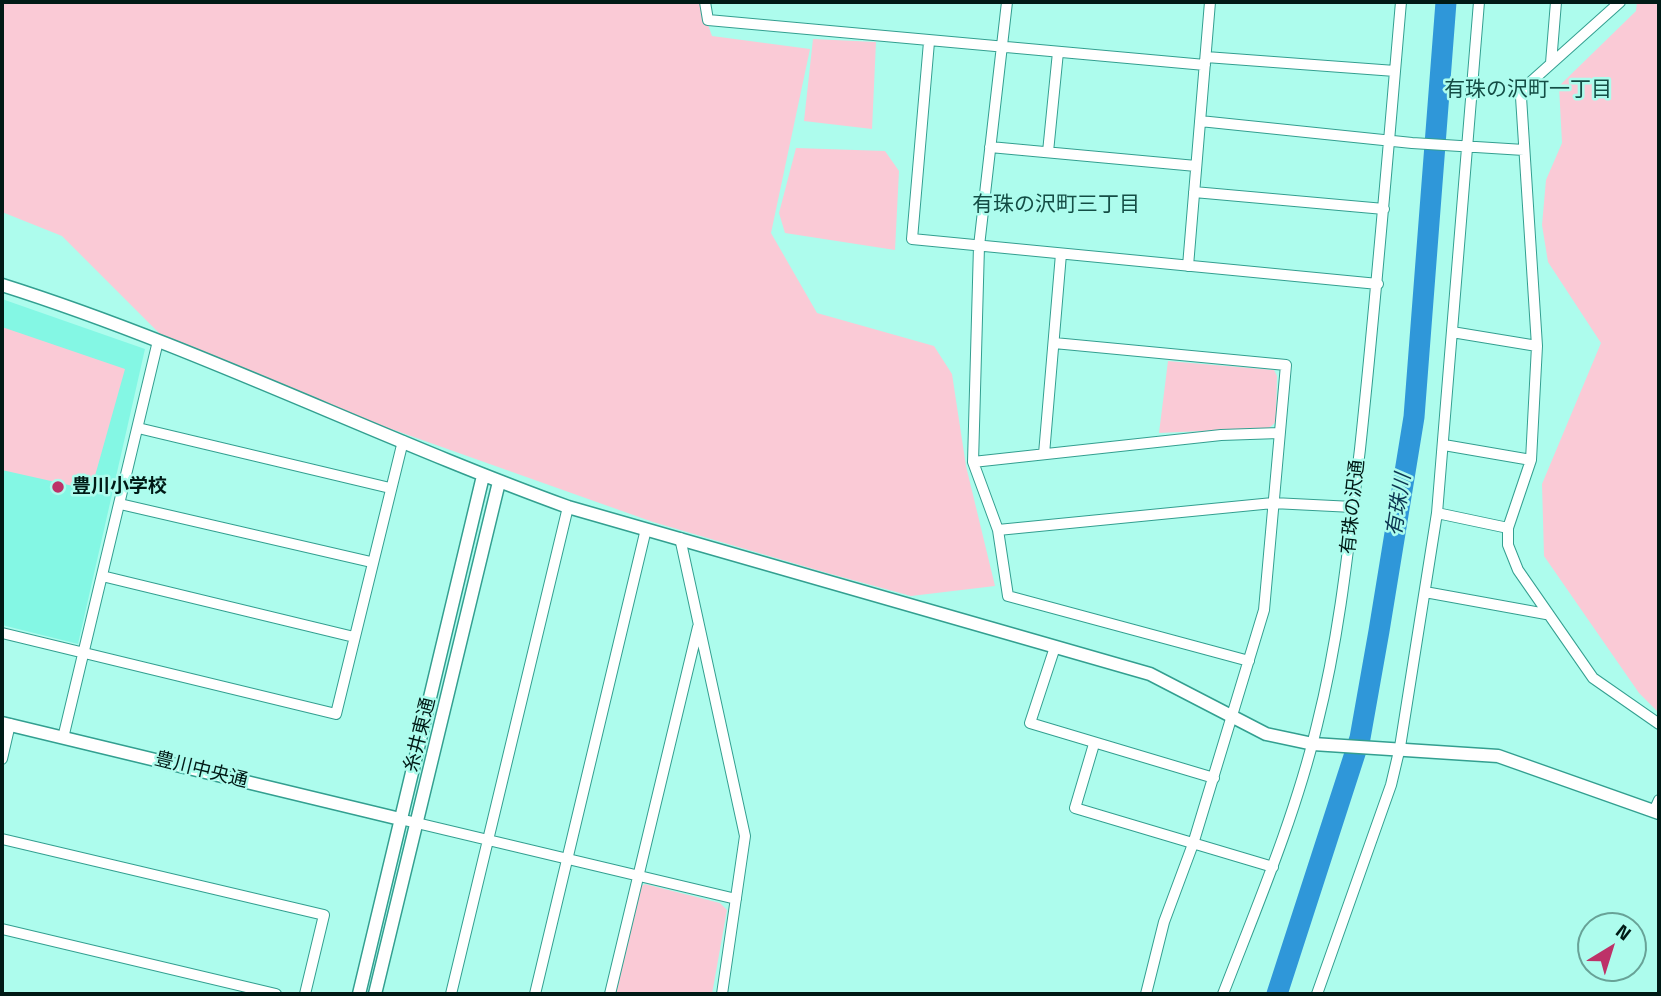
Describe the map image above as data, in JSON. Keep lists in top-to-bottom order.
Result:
{
  "streets": {
    "street": ["有珠の沢通", "糸井東通", "豊川中央通"]
  },
  "crossings": [
    ["糸井東通", "豊川中央通"]
  ],
  "districts": ["有珠の沢町一丁目", "有珠の沢町三丁目"],
  "water": ["有珠川"],
  "places": ["豊川小学校"],
  "north": "top right"
}
